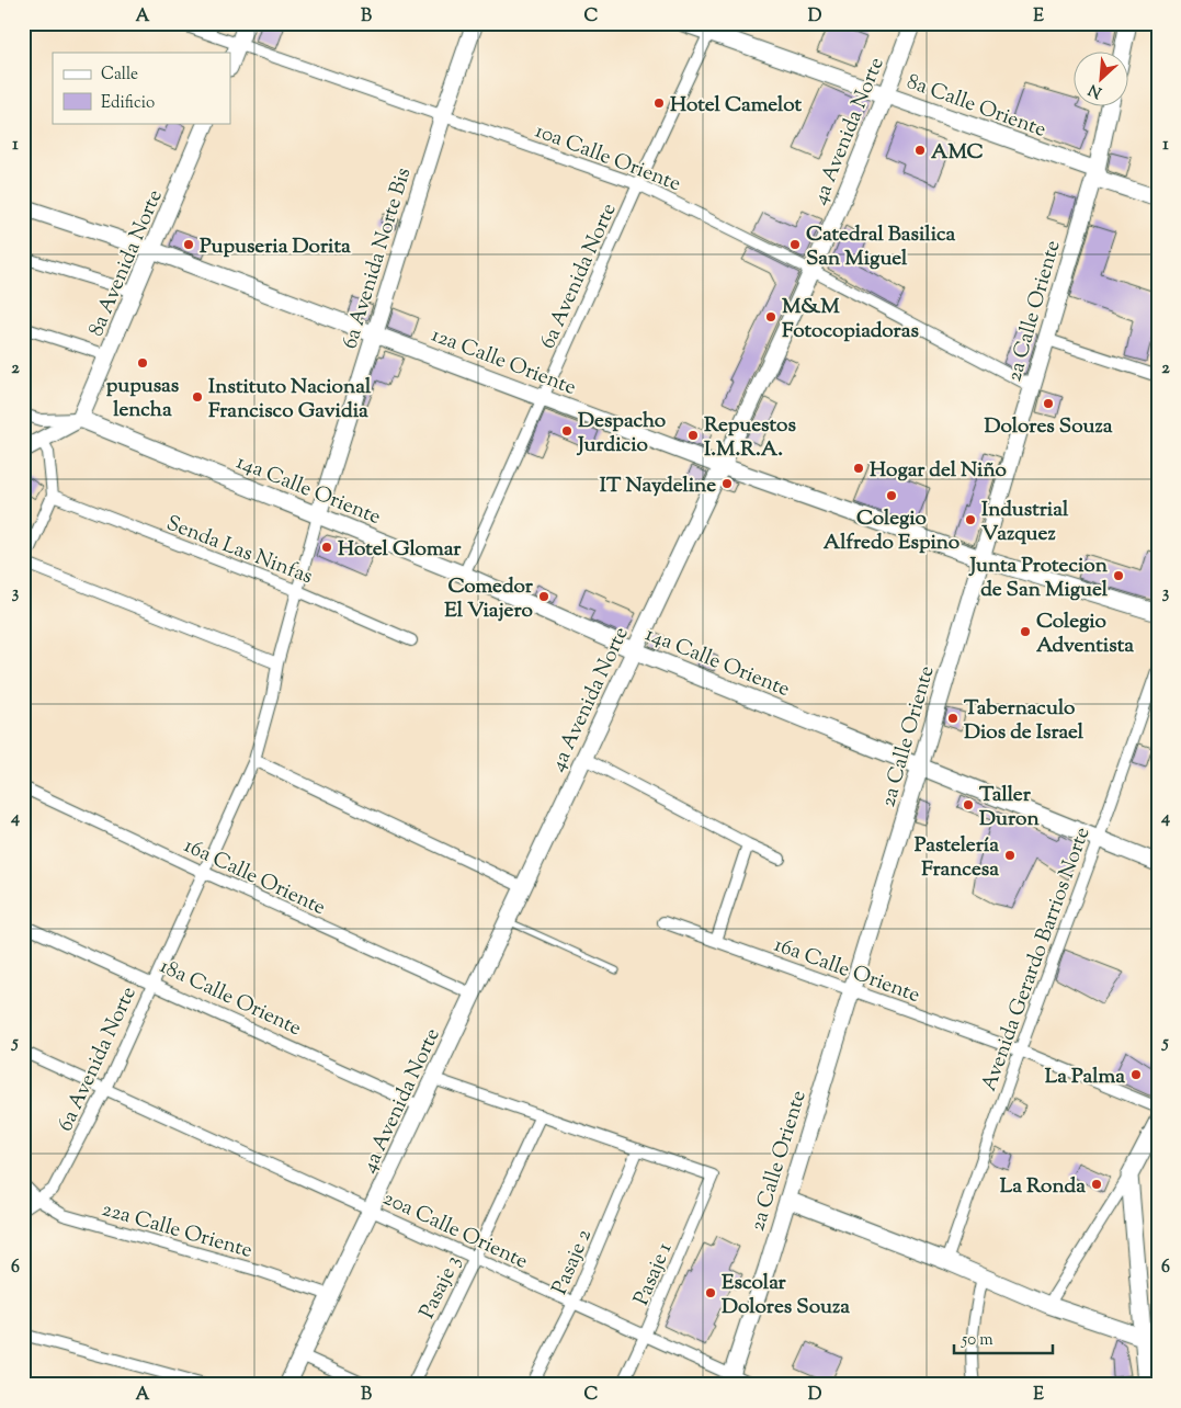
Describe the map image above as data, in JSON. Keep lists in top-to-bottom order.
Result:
{
  "streets": {
    "street": [
      "8a Calle Oriente",
      "4a Avenida Norte",
      "10a Calle Oriente",
      "6a Avenida Norte Bis",
      "8a Avenida Norte",
      "6a Avenida Norte",
      "2a Calle Oriente",
      "12a Calle Oriente",
      "14a Calle Oriente",
      "Senda Las Ninfas",
      "16a Calle Oriente",
      "Avenida Gerardo Barrios Norte",
      "18a Calle Oriente",
      "22a Calle Oriente",
      "20a Calle Oriente",
      "Pasaje 2",
      "Pasaje 1",
      "Pasaje 3"
    ]
  },
  "crossings": [
    ["8a Calle Oriente", "4a Avenida Norte"],
    ["8a Calle Oriente", "6a Avenida Norte"],
    ["8a Calle Oriente", "2a Calle Oriente"],
    ["4a Avenida Norte", "10a Calle Oriente"],
    ["4a Avenida Norte", "12a Calle Oriente"],
    ["4a Avenida Norte", "14a Calle Oriente"],
    ["4a Avenida Norte", "16a Calle Oriente"],
    ["4a Avenida Norte", "18a Calle Oriente"],
    ["4a Avenida Norte", "22a Calle Oriente"],
    ["4a Avenida Norte", "20a Calle Oriente"],
    ["10a Calle Oriente", "6a Avenida Norte Bis"],
    ["10a Calle Oriente", "6a Avenida Norte"],
    ["10a Calle Oriente", "2a Calle Oriente"],
    ["6a Avenida Norte Bis", "6a Avenida Norte"],
    ["6a Avenida Norte Bis", "12a Calle Oriente"],
    ["6a Avenida Norte Bis", "14a Calle Oriente"],
    ["6a Avenida Norte Bis", "Senda Las Ninfas"],
    ["8a Avenida Norte", "12a Calle Oriente"],
    ["8a Avenida Norte", "14a Calle Oriente"],
    ["6a Avenida Norte", "12a Calle Oriente"],
    ["6a Avenida Norte", "14a Calle Oriente"],
    ["6a Avenida Norte", "16a Calle Oriente"],
    ["6a Avenida Norte", "18a Calle Oriente"],
    ["6a Avenida Norte", "22a Calle Oriente"],
    ["6a Avenida Norte", "20a Calle Oriente"],
    ["2a Calle Oriente", "12a Calle Oriente"],
    ["2a Calle Oriente", "14a Calle Oriente"],
    ["2a Calle Oriente", "16a Calle Oriente"],
    ["2a Calle Oriente", "20a Calle Oriente"],
    ["14a Calle Oriente", "Avenida Gerardo Barrios Norte"],
    ["16a Calle Oriente", "Avenida Gerardo Barrios Norte"],
    ["20a Calle Oriente", "Pasaje 2"],
    ["20a Calle Oriente", "Pasaje 1"],
    ["20a Calle Oriente", "Pasaje 3"],
    ["Pasaje 2", "Pasaje 1"]
  ],
  "places": [
    "Hotel Camelot",
    "AMC",
    "Pupuseria Dorita",
    "Catedral Basilica San Miguel",
    "M&M Fotocopiadoras",
    "pupusas lencha",
    "Instituto Nacional Francisco Gavidia",
    "Dolores Souza",
    "Despacho Jurdicio",
    "Repuestos I.M.R.A.",
    "Hogar del Niño",
    "IT Naydeline",
    "Colegio Alfredo Espino",
    "Industrial Vazquez",
    "Hotel Glomar",
    "Junta Protecion de San Miguel",
    "Comedor El Viajero",
    "Colegio Adventista",
    "Tabernaculo Dios de Israel",
    "Taller Duron",
    "Pastelería Francesa",
    "La Palma",
    "La Ronda",
    "Escolar Dolores Souza"
  ],
  "legend": ["Calle", "Edificio"],
  "scale_bar": "50 m",
  "north": "bottom left",
  "grid": {
    "columns": [
      "A",
      "B",
      "C",
      "D",
      "E"
    ],
    "rows": [
      "1",
      "2",
      "3",
      "4",
      "5",
      "6"
    ]
  }
}
